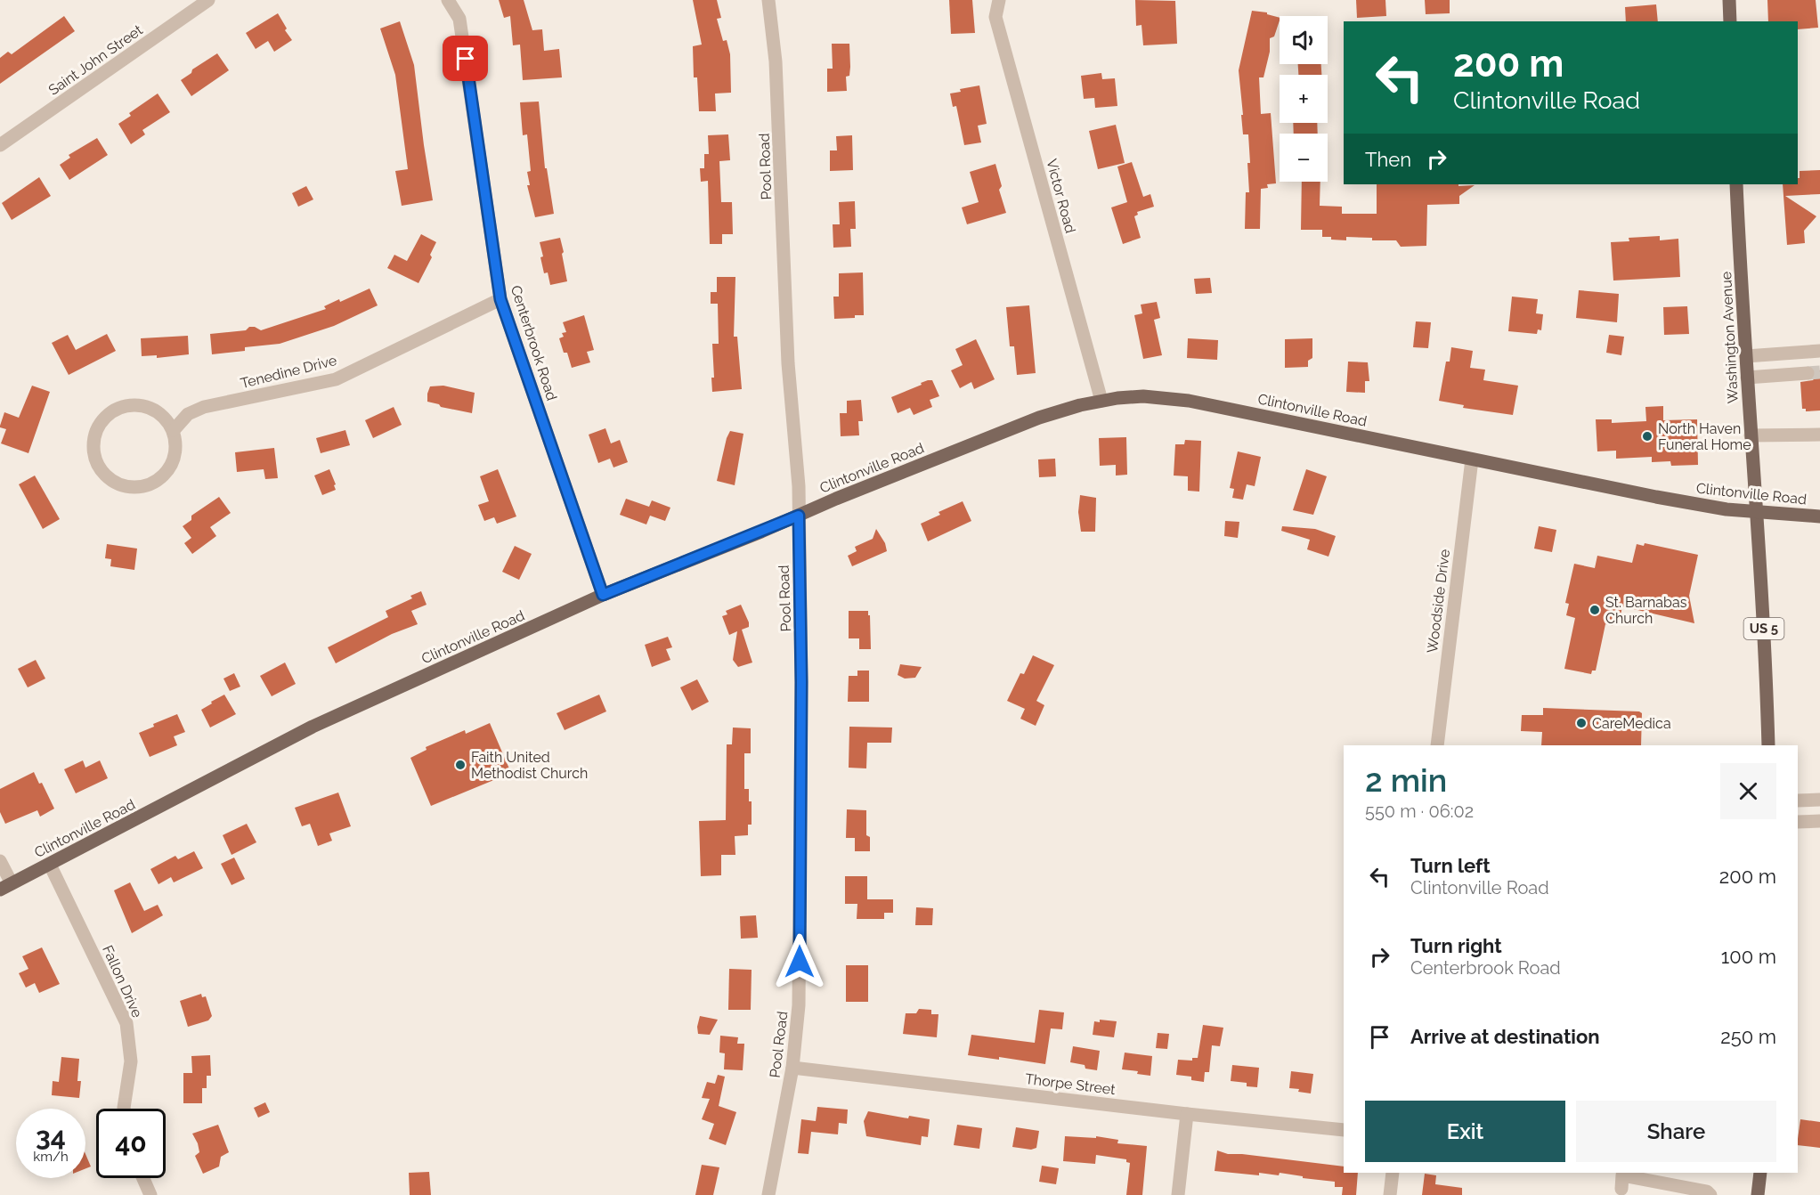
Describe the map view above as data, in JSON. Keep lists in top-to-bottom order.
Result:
{
  "streets": {
    "main road": ["Washington Avenue", "Clintonville Road", "US 5"],
    "street": [
      "Saint John Street",
      "Pool Road",
      "Victor Road",
      "Centerbrook Road",
      "Tenedine Drive",
      "Woodside Drive",
      "Fallon Drive",
      "Thorpe Street"
    ]
  },
  "crossings": [
    ["Pool Road", "Clintonville Road"],
    ["Pool Road", "Thorpe Street"],
    ["Victor Road", "Clintonville Road"],
    ["Washington Avenue", "Clintonville Road"],
    ["Centerbrook Road", "Tenedine Drive"],
    ["Centerbrook Road", "Clintonville Road"],
    ["Clintonville Road", "Woodside Drive"],
    ["Clintonville Road", "Fallon Drive"]
  ],
  "places": [
    "North Haven Funeral Home",
    "St. Barnabas Church",
    "CareMedica",
    "Faith United Methodist Church"
  ],
  "page": {
    "map_buttons": ["+", "−"],
    "turn": ["200 m", "Clintonville Road"],
    "then": "Then",
    "heading": ["2 min", "550 m · 06:02"],
    "list": [
      {
        "name": "Turn left",
        "note": "Clintonville Road",
        "value": "200 m"
      },
      {
        "name": "Turn right",
        "note": "Centerbrook Road",
        "value": "100 m"
      },
      {
        "name": "Arrive at destination",
        "value": "250 m"
      }
    ],
    "buttons": ["Exit", "Share"],
    "speed": "34 km/h",
    "limit": "40"
  }
}
